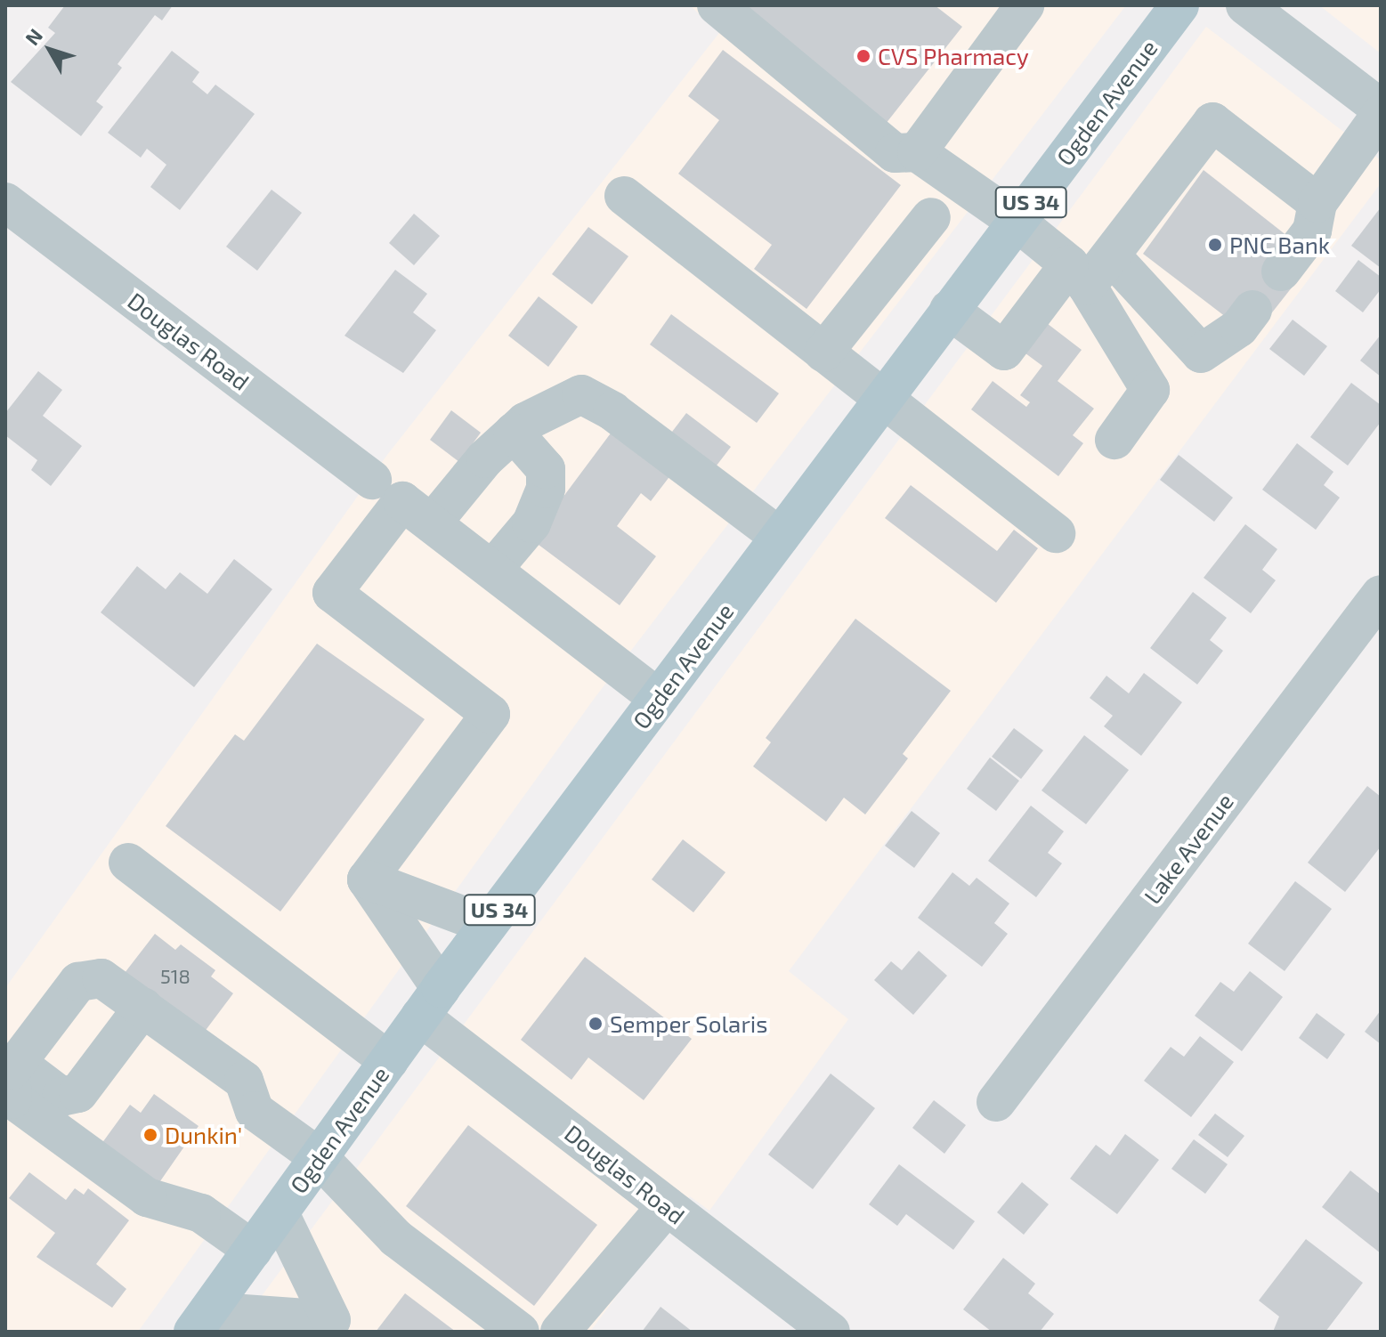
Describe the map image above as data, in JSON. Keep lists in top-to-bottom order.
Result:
{
  "streets": {
    "main road": ["Ogden Avenue", "US 34"],
    "street": ["Douglas Road", "Lake Avenue"]
  },
  "crossings": [
    ["Ogden Avenue", "Douglas Road"]
  ],
  "places": [
    "CVS Pharmacy",
    "PNC Bank",
    "Semper Solaris",
    "Dunkin'"
  ],
  "house_numbers": ["518"],
  "north": "top left"
}
